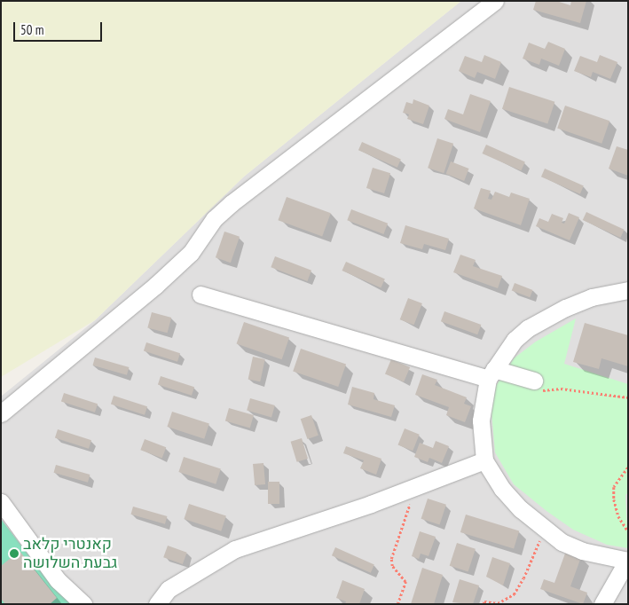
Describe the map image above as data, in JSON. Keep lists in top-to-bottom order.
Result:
{
  "places": ["קאנטרי קלאב גבעת השלושה"],
  "scale_bar": "50 m"
}
